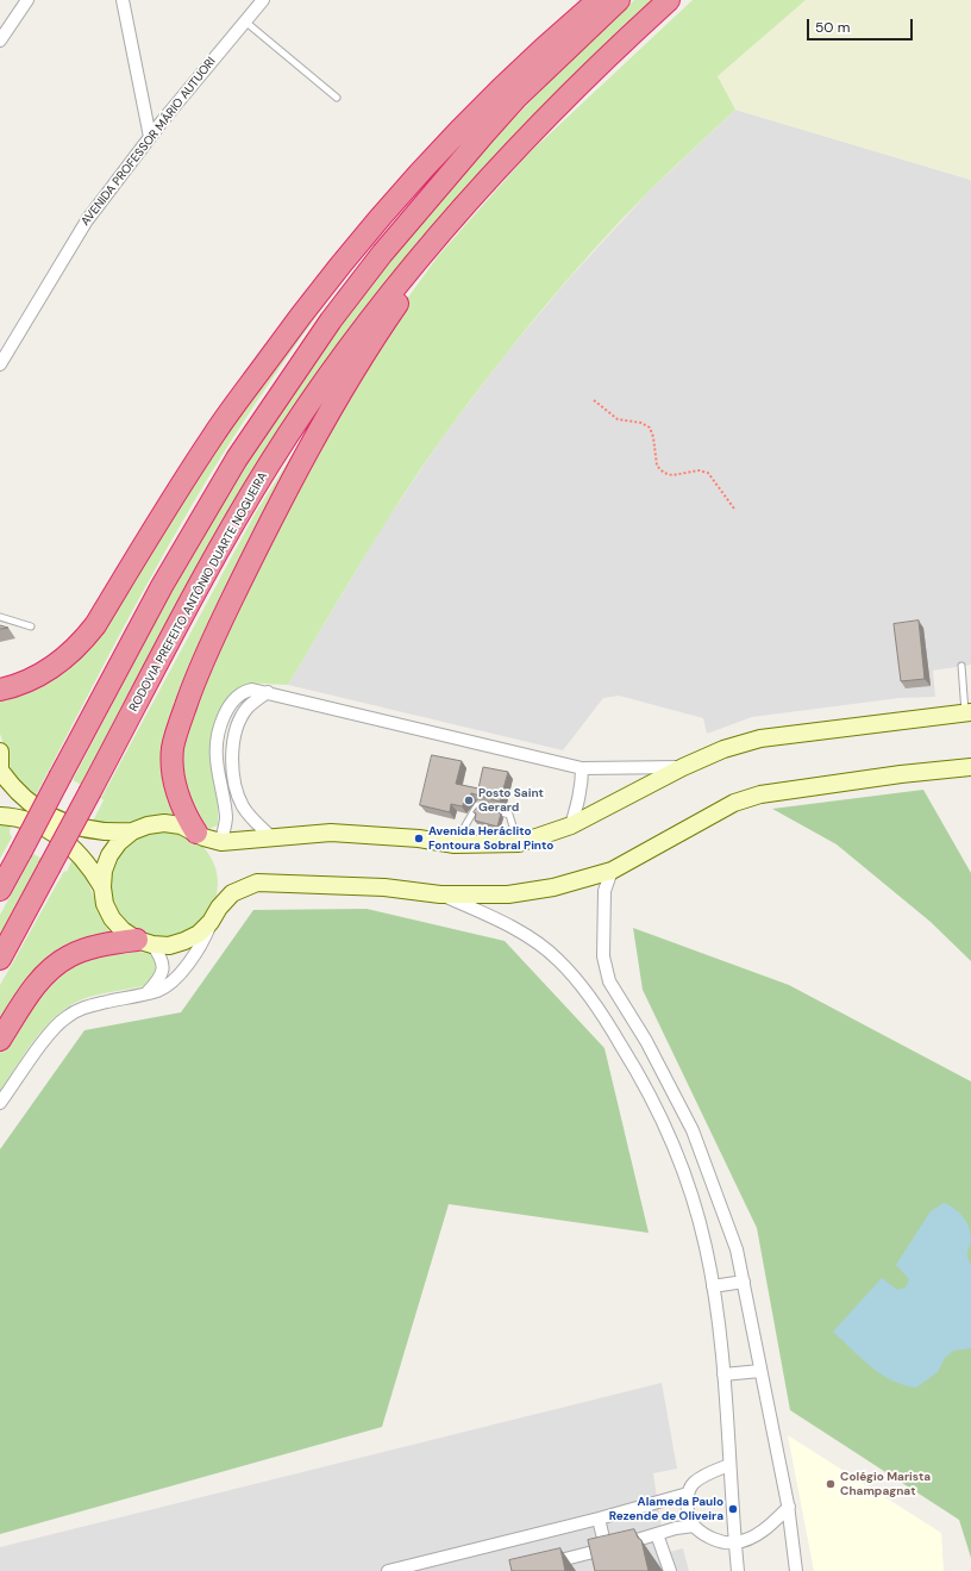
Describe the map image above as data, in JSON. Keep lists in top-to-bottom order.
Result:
{
  "streets": {
    "highway": ["RODOVIA PREFEITO ANTÔNIO DUARTE NOGUEIRA"],
    "street": ["AVENIDA PROFESSOR MÁRIO AUTUORI"]
  },
  "places": [
    "Posto Saint Gerard",
    "Avenida Heráclito Fontoura Sobral Pinto",
    "Colégio Marista Champagnat",
    "Alameda Paulo Rezende de Oliveira"
  ],
  "scale_bar": "50 m"
}
